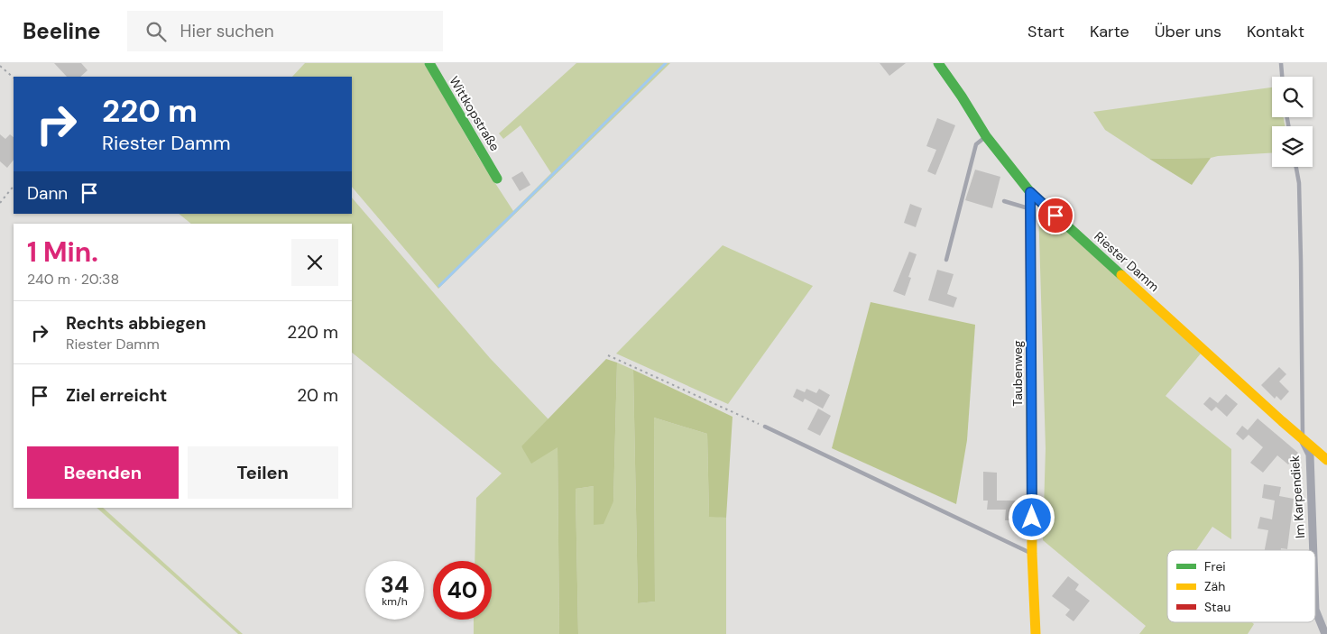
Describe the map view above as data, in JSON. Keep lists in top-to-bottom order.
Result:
{
  "streets": {
    "street": [
      "Wittkopstraße",
      "Riester Damm",
      "Taubenweg",
      "Im Karpendiek"
    ]
  },
  "crossings": [
    ["Riester Damm", "Taubenweg"],
    ["Riester Damm", "Im Karpendiek"]
  ],
  "legend": ["Frei", "Zäh", "Stau"],
  "page": {
    "header": "Beeline",
    "search": "Hier suchen",
    "nav": [
      "Start",
      "Karte",
      "Über uns",
      "Kontakt"
    ],
    "turn": ["220 m", "Riester Damm"],
    "then": "Dann",
    "heading": ["1 Min.", "240 m · 20:38"],
    "list": [
      {
        "name": "Rechts abbiegen",
        "note": "Riester Damm",
        "value": "220 m"
      },
      {
        "name": "Ziel erreicht",
        "value": "20 m"
      }
    ],
    "buttons": ["Beenden", "Teilen"],
    "speed": "34 km/h",
    "limit": "40"
  }
}
